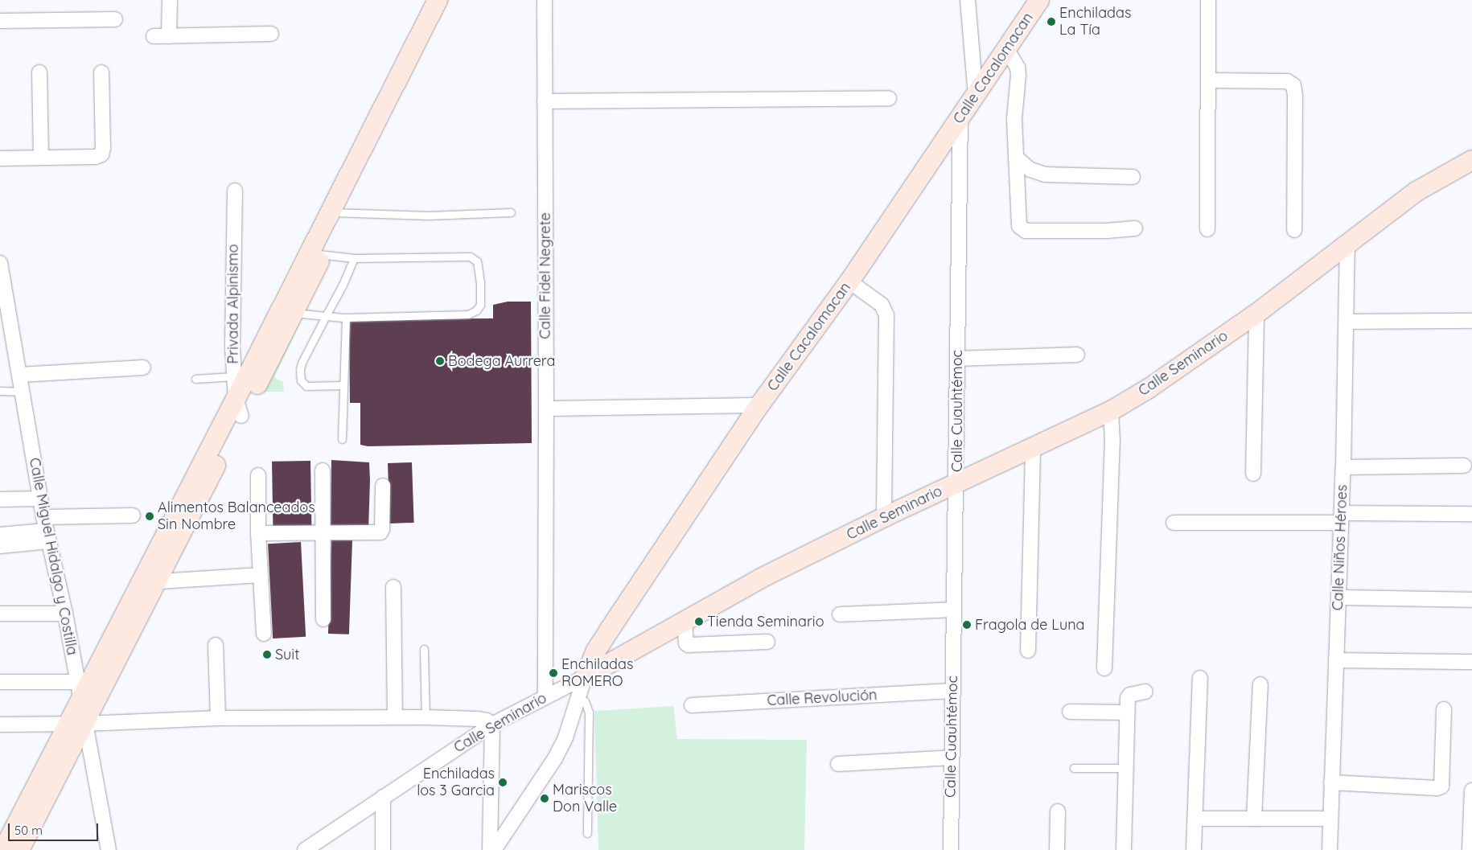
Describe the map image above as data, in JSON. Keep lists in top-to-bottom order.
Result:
{
  "streets": {
    "street": [
      "Calle Cacalomacan",
      "Calle Fidel Negrete",
      "Privada Alpinismo",
      "Calle Seminario",
      "Calle Cuauhtémoc",
      "Calle Niños Héroes",
      "Calle Miguel Hidalgo y Costilla",
      "Calle Revolución"
    ]
  },
  "crossings": [
    ["Calle Cacalomacan", "Calle Seminario"],
    ["Calle Cacalomacan", "Calle Cuauhtémoc"],
    ["Calle Fidel Negrete", "Calle Seminario"],
    ["Calle Seminario", "Calle Cuauhtémoc"],
    ["Calle Seminario", "Calle Niños Héroes"],
    ["Calle Cuauhtémoc", "Calle Revolución"]
  ],
  "places": [
    "Enchiladas La Tía",
    "Bodega Aurrera",
    "Alimentos Balanceados Sin Nombre",
    "Tienda Seminario",
    "Fragola de Luna",
    "Suit",
    "Enchiladas ROMERO",
    "Enchiladas los 3 Garcia",
    "Mariscos Don Valle"
  ],
  "scale_bar": "50 m"
}
